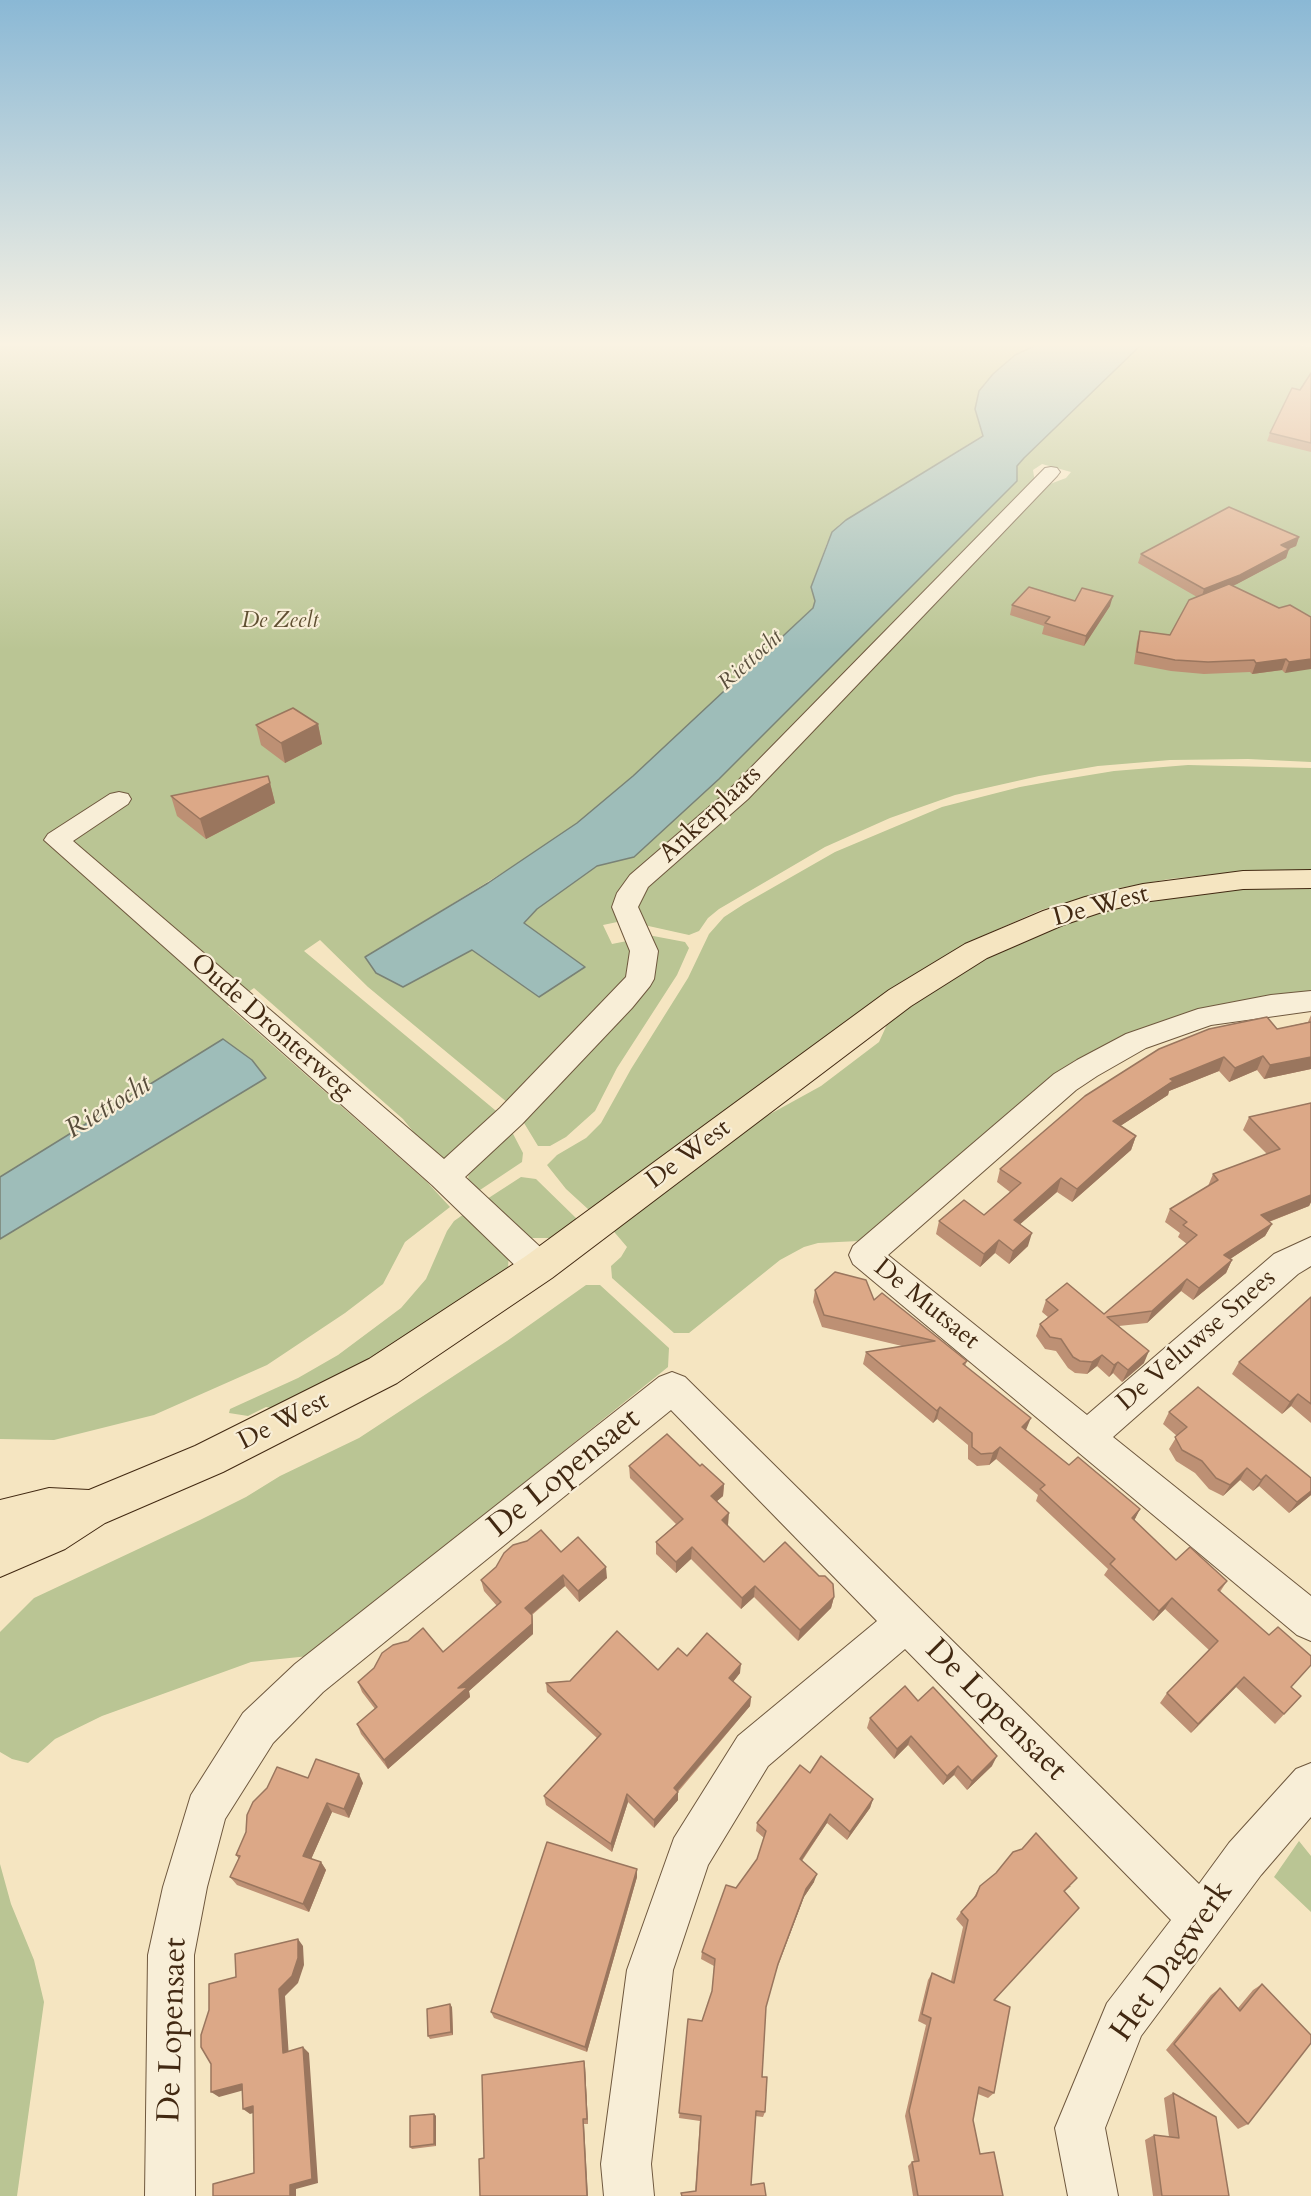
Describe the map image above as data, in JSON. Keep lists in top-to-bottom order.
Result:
{
  "streets": {
    "main road": ["De West"],
    "street": [
      "Ankerplaats",
      "Oude Dronterweg",
      "De Mutsaet",
      "De Veluwse Snees",
      "De Lopensaet",
      "Het Dagwerk"
    ]
  },
  "crossings": [
    ["Ankerplaats", "Oude Dronterweg"],
    ["De West", "Oude Dronterweg"],
    ["De Mutsaet", "De Veluwse Snees"],
    ["De Lopensaet", "Het Dagwerk"]
  ],
  "water": ["Riettocht"],
  "parks": ["De Zeelt"]
}
